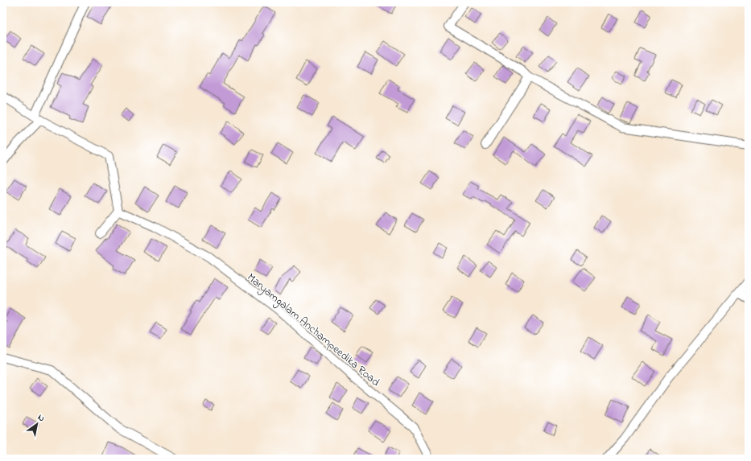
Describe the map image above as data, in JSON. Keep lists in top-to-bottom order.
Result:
{
  "streets": {
    "street": ["Maryamgalam Anchampeedika Road"]
  },
  "north": "top right"
}
